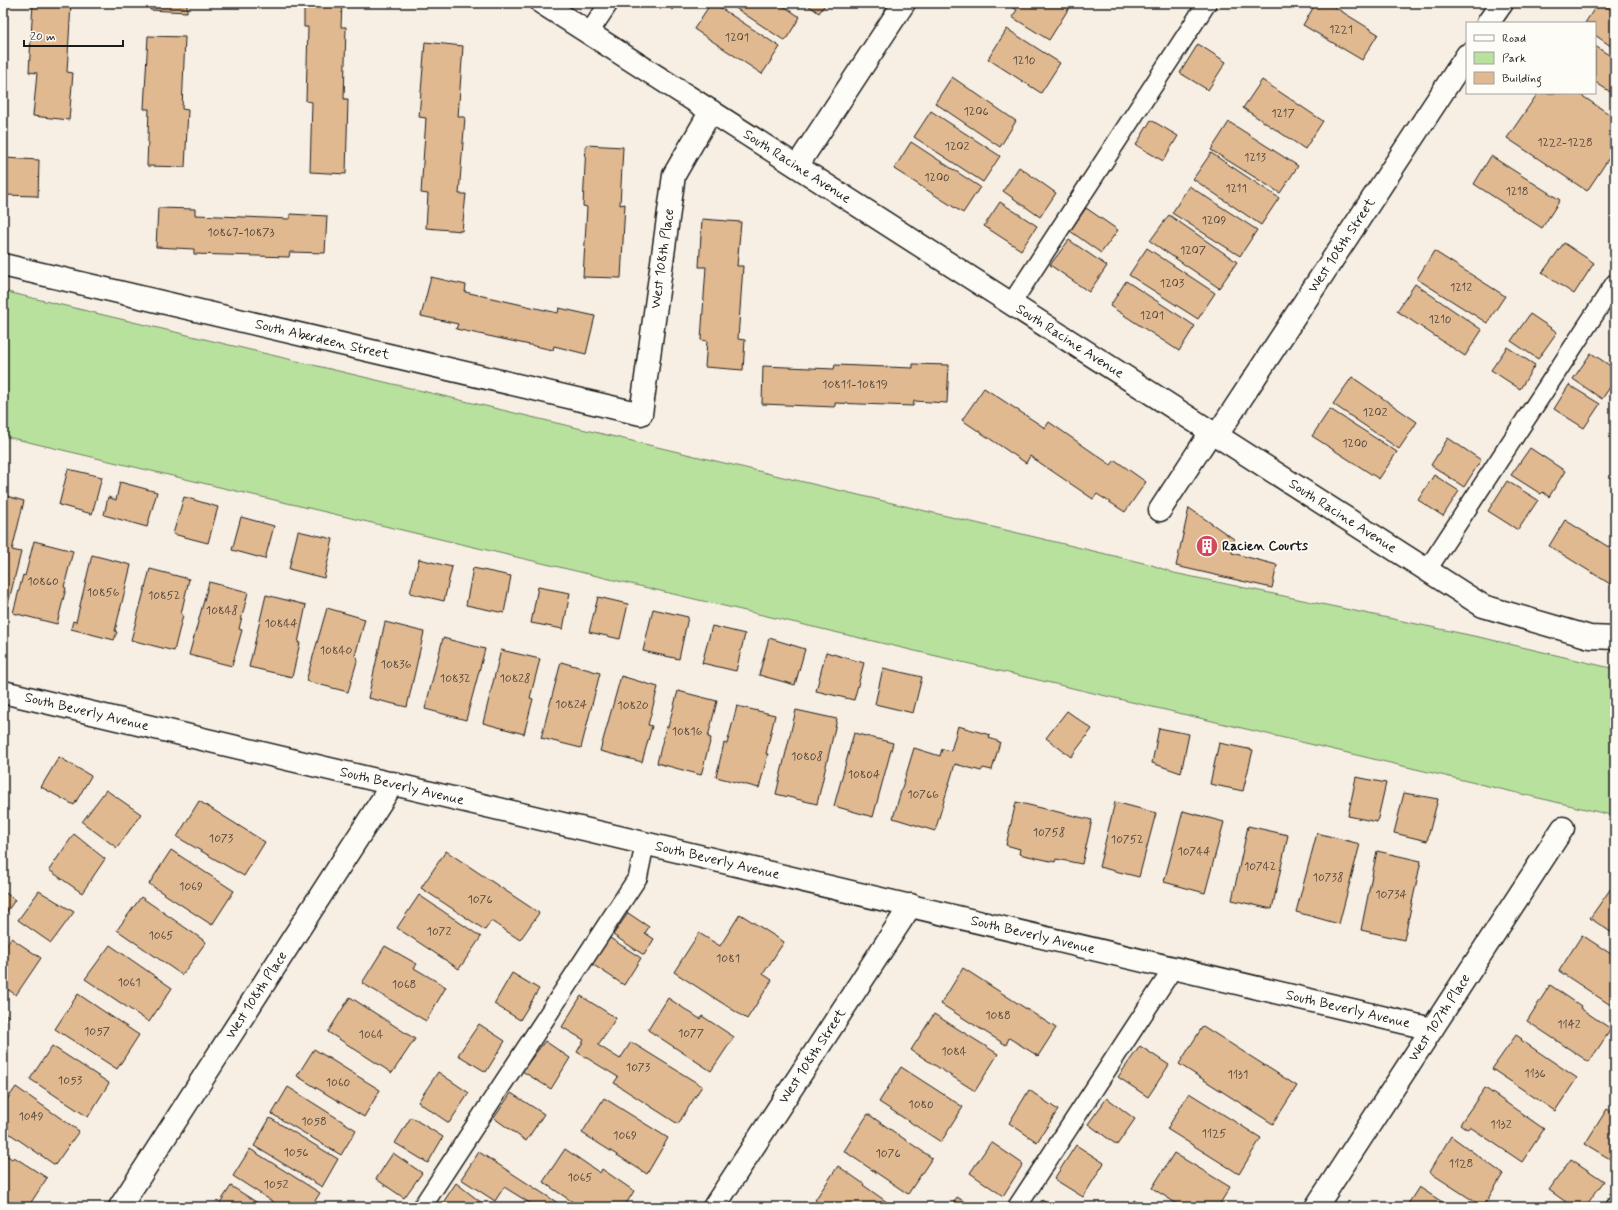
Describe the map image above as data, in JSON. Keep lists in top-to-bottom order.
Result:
{
  "streets": {
    "street": [
      "South Racine Avenue",
      "West 108th Street",
      "West 108th Place",
      "South Aberdeen Street",
      "South Beverly Avenue",
      "West 107th Place"
    ]
  },
  "crossings": [
    ["South Racine Avenue", "West 108th Street"],
    ["South Racine Avenue", "West 108th Place"],
    ["West 108th Street", "South Beverly Avenue"],
    ["West 108th Place", "South Aberdeen Street"],
    ["West 108th Place", "South Beverly Avenue"],
    ["South Beverly Avenue", "West 107th Place"]
  ],
  "places": {
    "building": ["Racien Courts"]
  },
  "house_numbers": [
    "1221",
    "1201",
    "1210",
    "1206",
    "1217",
    "1222-1228",
    "1202",
    "1213",
    "1200",
    "1211",
    "1218",
    "1209",
    "10867-10873",
    "1207",
    "1203",
    "1212",
    "1201",
    "1210",
    "10811-10819",
    "1202",
    "1200",
    "10860",
    "10856",
    "10852",
    "10848",
    "10844",
    "10840",
    "10836",
    "10832",
    "10828",
    "10824",
    "10820",
    "10816",
    "10808",
    "10804",
    "10766",
    "10758",
    "1073",
    "10752",
    "10744",
    "10742",
    "10738",
    "1069",
    "10734",
    "1076",
    "1072",
    "1065",
    "1081",
    "1061",
    "1068",
    "1088",
    "1142",
    "1057",
    "1077",
    "1064",
    "1084",
    "1073",
    "1136",
    "1131",
    "1053",
    "1060",
    "1080",
    "1049",
    "1058",
    "1132",
    "1125",
    "1069",
    "1056",
    "1076",
    "1128",
    "1065",
    "1052"
  ],
  "legend": ["Road", "Park", "Building"],
  "scale_bar": "20 m"
}
